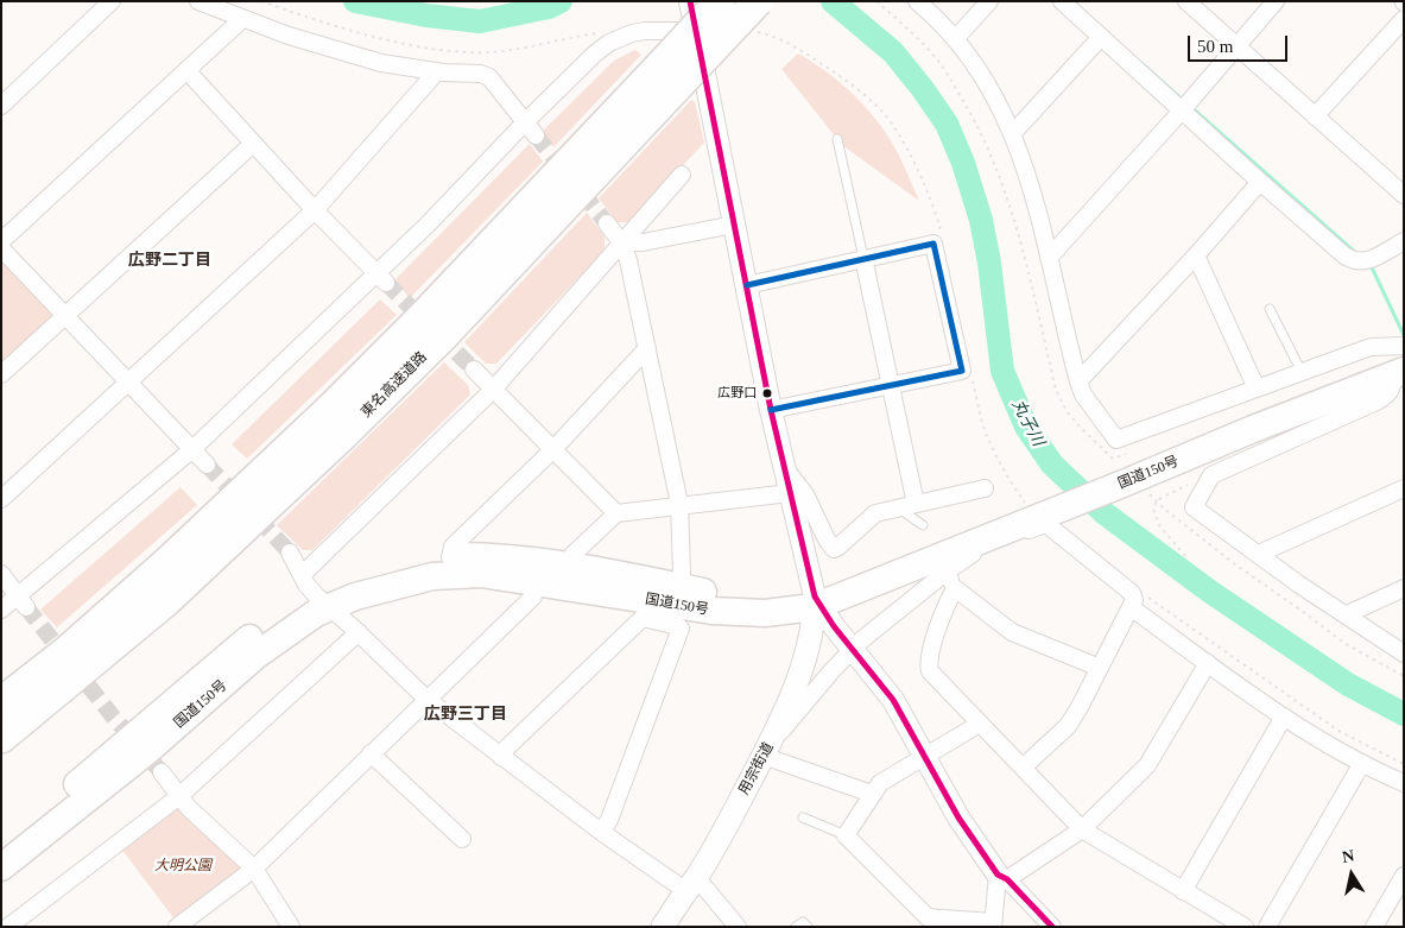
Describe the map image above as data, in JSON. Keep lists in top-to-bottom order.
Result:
{
  "streets": {
    "highway": ["東名高速道路", "国道150号"],
    "main road": ["用宗街道"]
  },
  "crossings": [
    ["東名高速道路", "用宗街道"],
    ["国道150号", "用宗街道"]
  ],
  "districts": ["広野二丁目", "広野三丁目"],
  "water": ["丸子川"],
  "parks": ["大明公園"],
  "places": ["広野口"],
  "scale_bar": "50 m",
  "north": "top"
}
